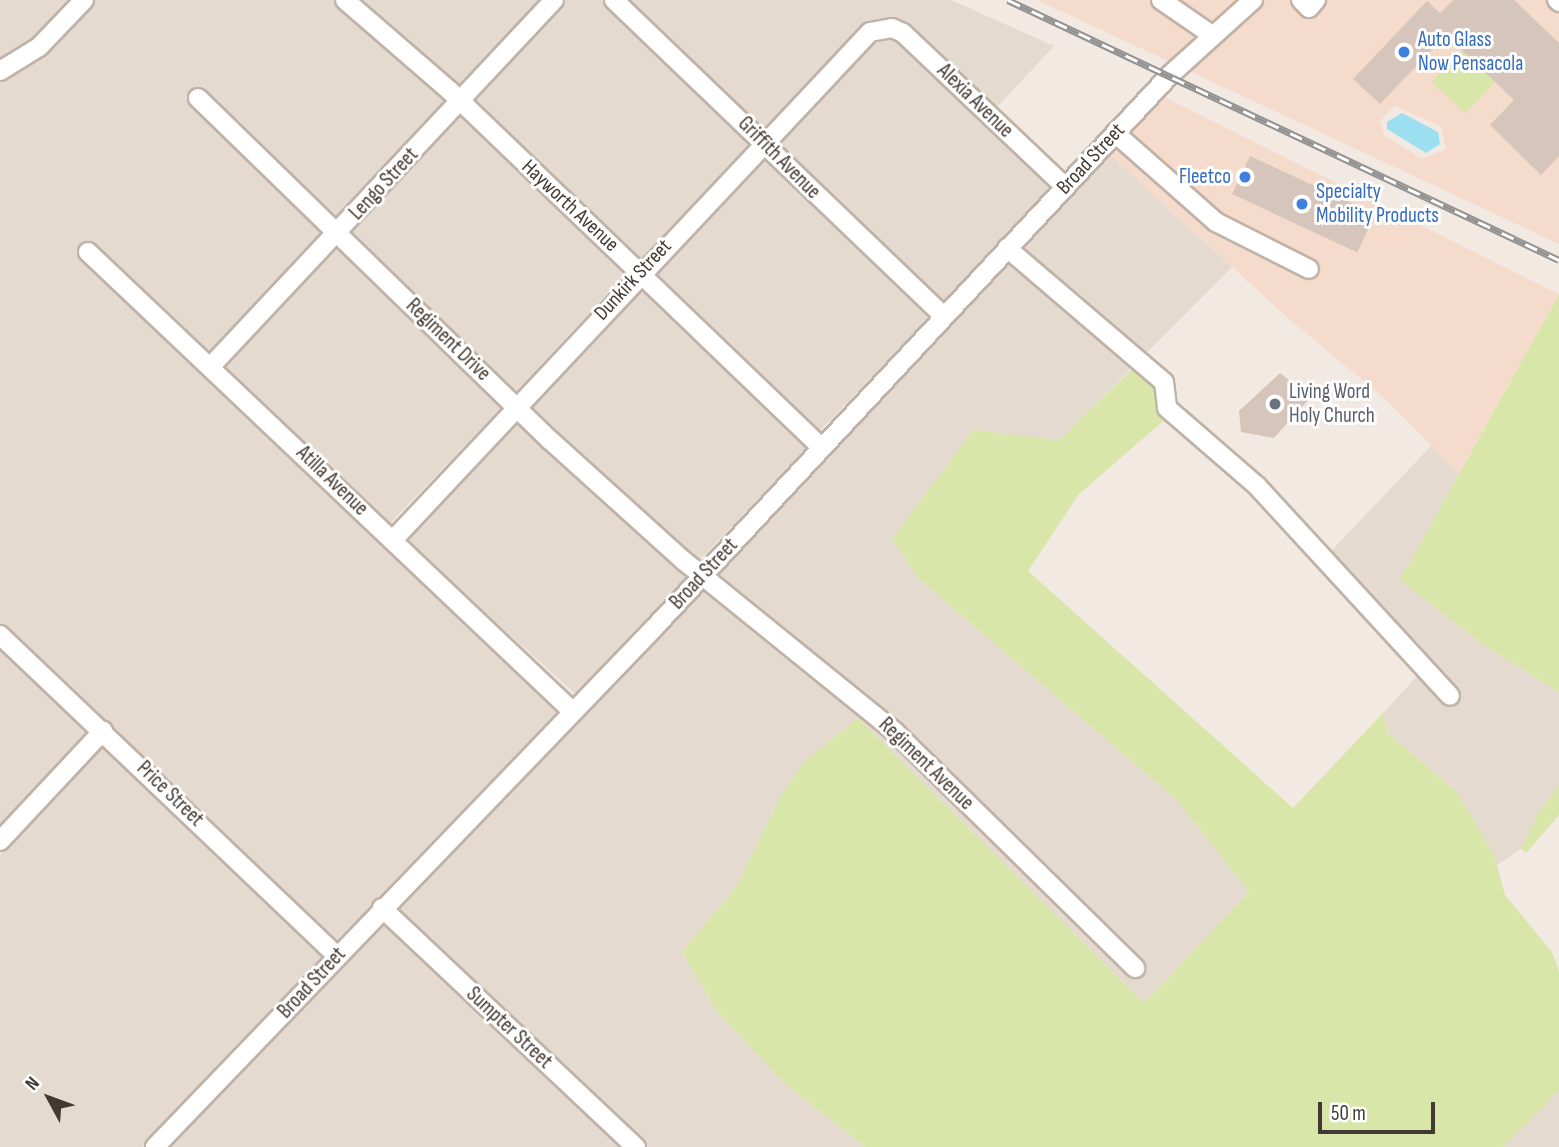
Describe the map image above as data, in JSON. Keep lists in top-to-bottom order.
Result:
{
  "streets": {
    "street": [
      "Alexia Avenue",
      "Griffith Avenue",
      "Broad Street",
      "Lengo Street",
      "Hayworth Avenue",
      "Dunkirk Street",
      "Regiment Drive",
      "Atilla Avenue",
      "Regiment Avenue",
      "Price Street",
      "Sumpter Street"
    ]
  },
  "crossings": [
    ["Alexia Avenue", "Broad Street"],
    ["Alexia Avenue", "Dunkirk Street"],
    ["Griffith Avenue", "Broad Street"],
    ["Griffith Avenue", "Dunkirk Street"],
    ["Broad Street", "Hayworth Avenue"],
    ["Broad Street", "Regiment Drive"],
    ["Broad Street", "Atilla Avenue"],
    ["Broad Street", "Regiment Avenue"],
    ["Broad Street", "Price Street"],
    ["Broad Street", "Sumpter Street"],
    ["Lengo Street", "Hayworth Avenue"],
    ["Lengo Street", "Regiment Drive"],
    ["Lengo Street", "Atilla Avenue"],
    ["Hayworth Avenue", "Dunkirk Street"],
    ["Dunkirk Street", "Regiment Drive"],
    ["Dunkirk Street", "Atilla Avenue"],
    ["Regiment Drive", "Regiment Avenue"]
  ],
  "places": [
    "Auto Glass Now Pensacola",
    "Fleetco",
    "Specialty Mobility Products",
    "Living Word Holy Church"
  ],
  "scale_bar": "50 m",
  "north": "top left"
}
